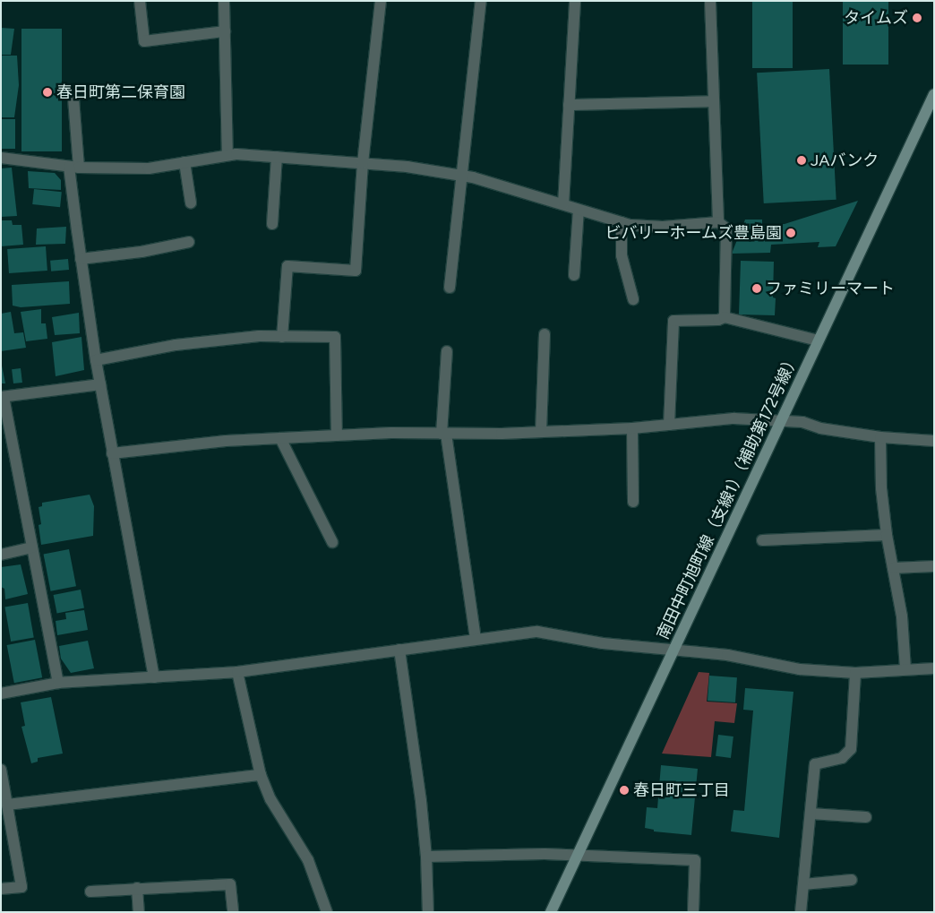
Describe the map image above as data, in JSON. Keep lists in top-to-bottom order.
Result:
{
  "streets": {
    "main road": ["南田中町旭町線（支線1）（補助第172号線）"]
  },
  "places": [
    "タイムズ",
    "春日町第二保育園",
    "JAバンク",
    "ビバリーホームズ豊島園",
    "ファミリーマート",
    "春日町三丁目"
  ]
}
